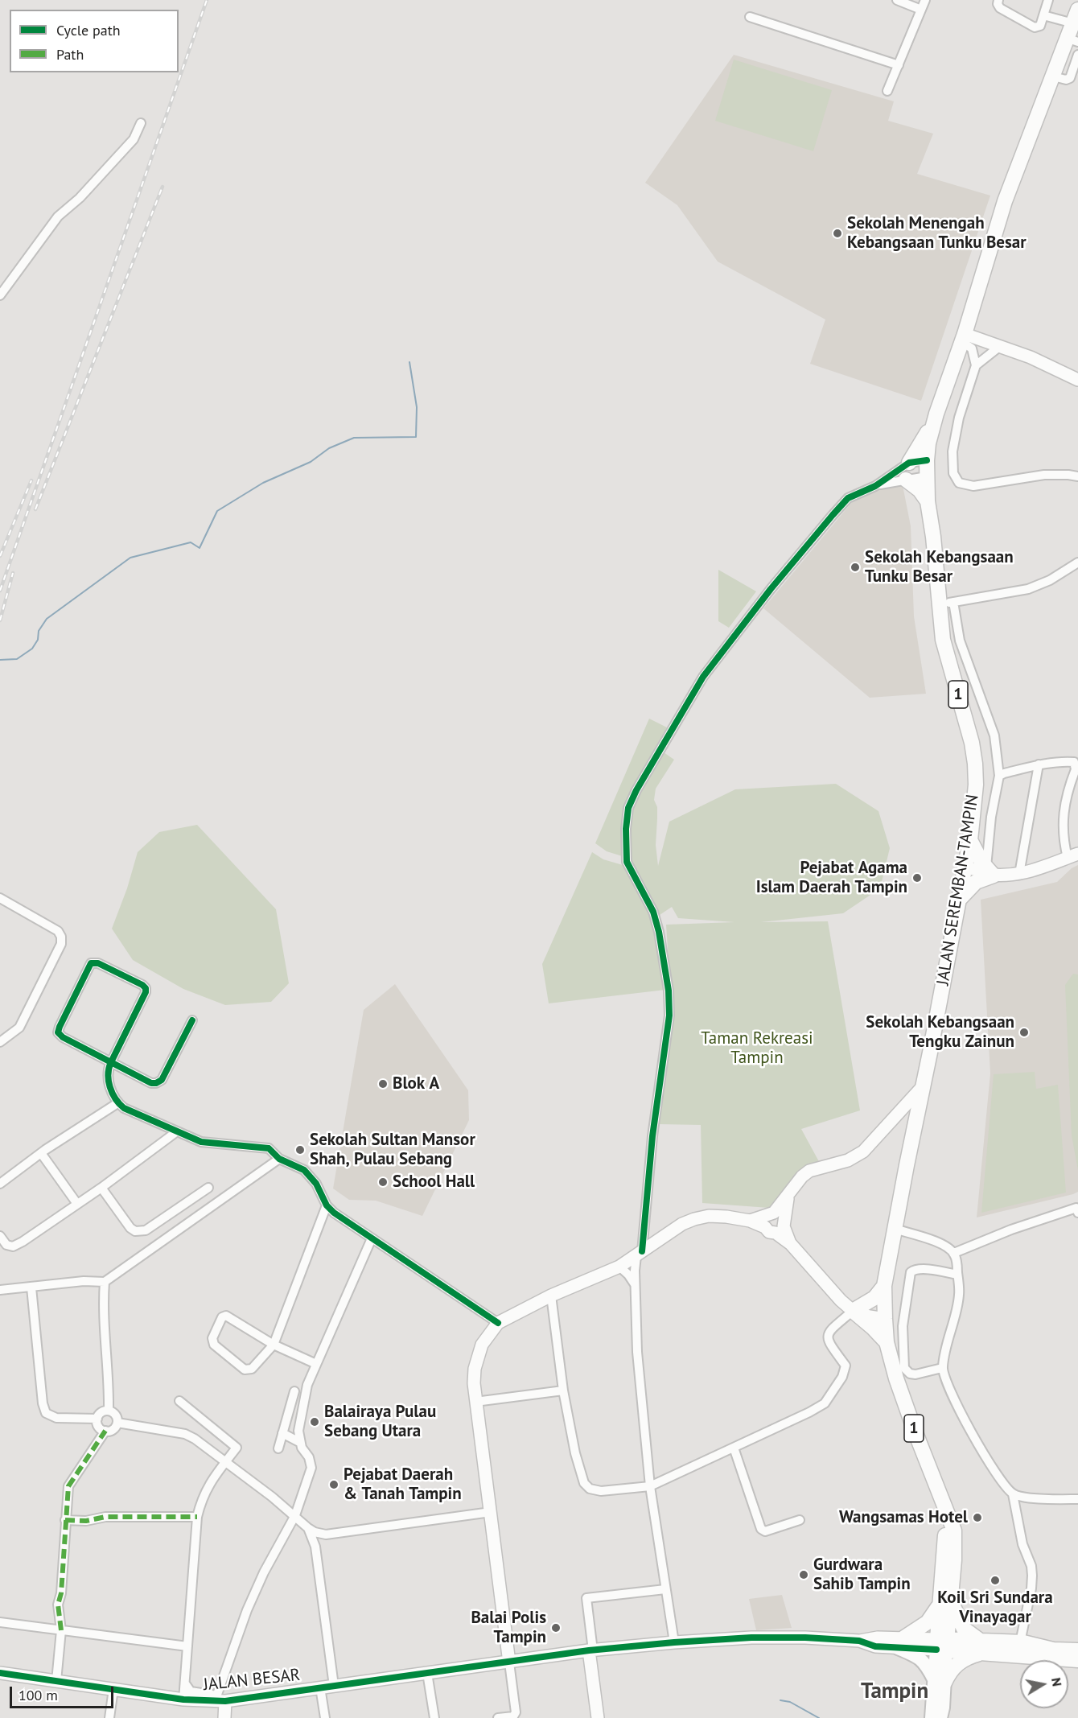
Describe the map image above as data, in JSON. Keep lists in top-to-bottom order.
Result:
{
  "streets": {
    "highway": ["1", "JALAN SEREMBAN-TAMPIN"],
    "street": ["JALAN BESAR"]
  },
  "crossings": [
    ["JALAN SEREMBAN-TAMPIN", "JALAN BESAR"]
  ],
  "districts": ["Tampin"],
  "parks": ["Taman Rekreasi Tampin"],
  "places": [
    "Sekolah Menengah Kebangsaan Tunku Besar",
    "Sekolah Kebangsaan Tunku Besar",
    "Pejabat Agama Islam Daerah Tampin",
    "Sekolah Kebangsaan Tengku Zainun",
    "Blok A",
    "Sekolah Sultan Mansor Shah, Pulau Sebang",
    "School Hall",
    "Balairaya Pulau Sebang Utara",
    "Pejabat Daerah & Tanah Tampin",
    "Wangsamas Hotel",
    "Gurdwara Sahib Tampin",
    "Koil Sri Sundara Vinayagar",
    "Balai Polis Tampin"
  ],
  "legend": ["Cycle path", "Path"],
  "scale_bar": "100 m",
  "north": "right"
}
